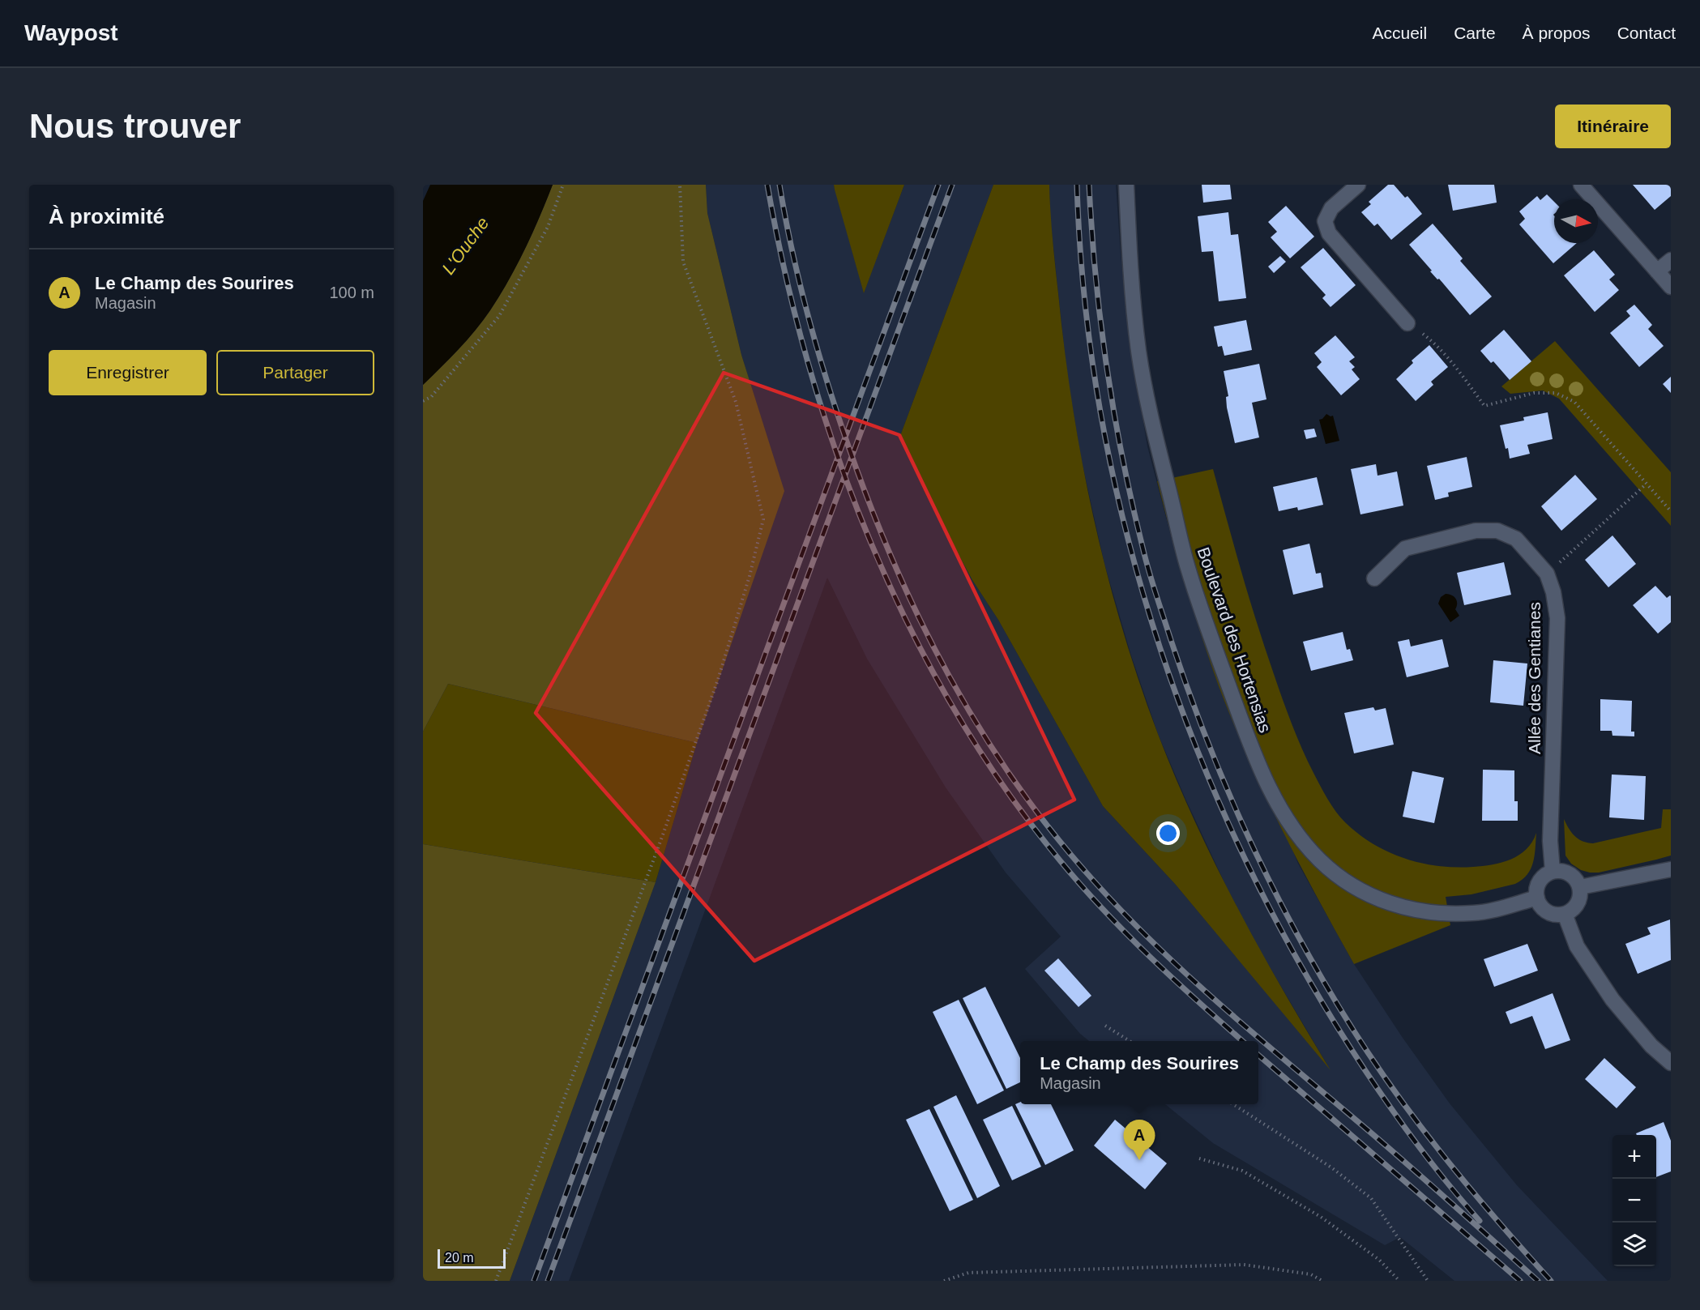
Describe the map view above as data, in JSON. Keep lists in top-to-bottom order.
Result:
{
  "streets": {
    "street": ["Boulevard des Hortensias", "Allée des Gentianes"]
  },
  "crossings": [
    ["Boulevard des Hortensias", "Allée des Gentianes"]
  ],
  "water": ["L'Ouche"],
  "scale_bar": "20 m",
  "north": "right",
  "page": {
    "header": "Waypost",
    "nav": [
      "Accueil",
      "Carte",
      "À propos",
      "Contact"
    ],
    "buttons": [
      "Itinéraire",
      ["Enregistrer", "Partager"]
    ],
    "title": "Nous trouver",
    "heading": "À proximité",
    "list": [
      {
        "mark": "A",
        "name": "Le Champ des Sourires",
        "note": "Magasin",
        "value": "100 m"
      }
    ],
    "popup": ["Le Champ des Sourires", "Magasin"],
    "pins": "A",
    "map_buttons": ["+", "−"],
    "scale": "20 m"
  }
}
